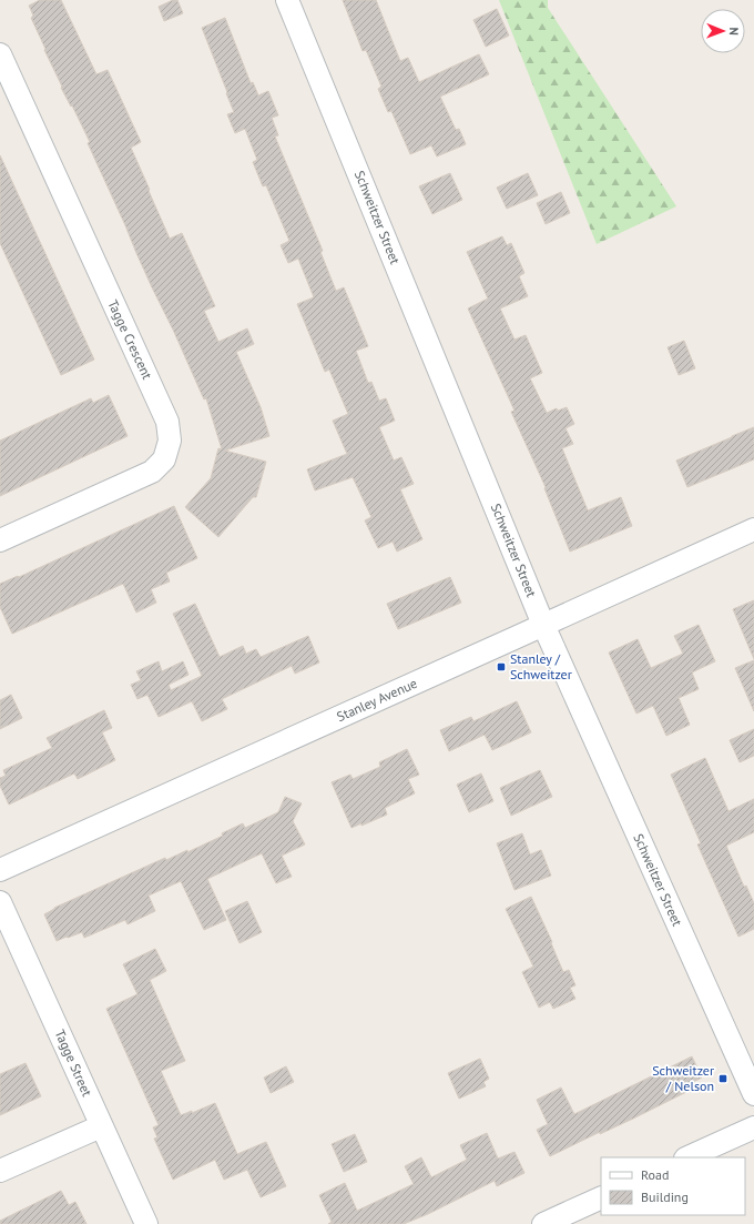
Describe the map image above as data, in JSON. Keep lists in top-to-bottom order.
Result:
{
  "streets": {
    "street": [
      "Schweitzer Street",
      "Tagge Crescent",
      "Stanley Avenue",
      "Tagge Street"
    ]
  },
  "crossings": [
    ["Schweitzer Street", "Stanley Avenue"]
  ],
  "places": {
    "transit": ["Stanley / Schweitzer", "Schweitzer / Nelson"]
  },
  "legend": ["Road", "Building"],
  "north": "right"
}
